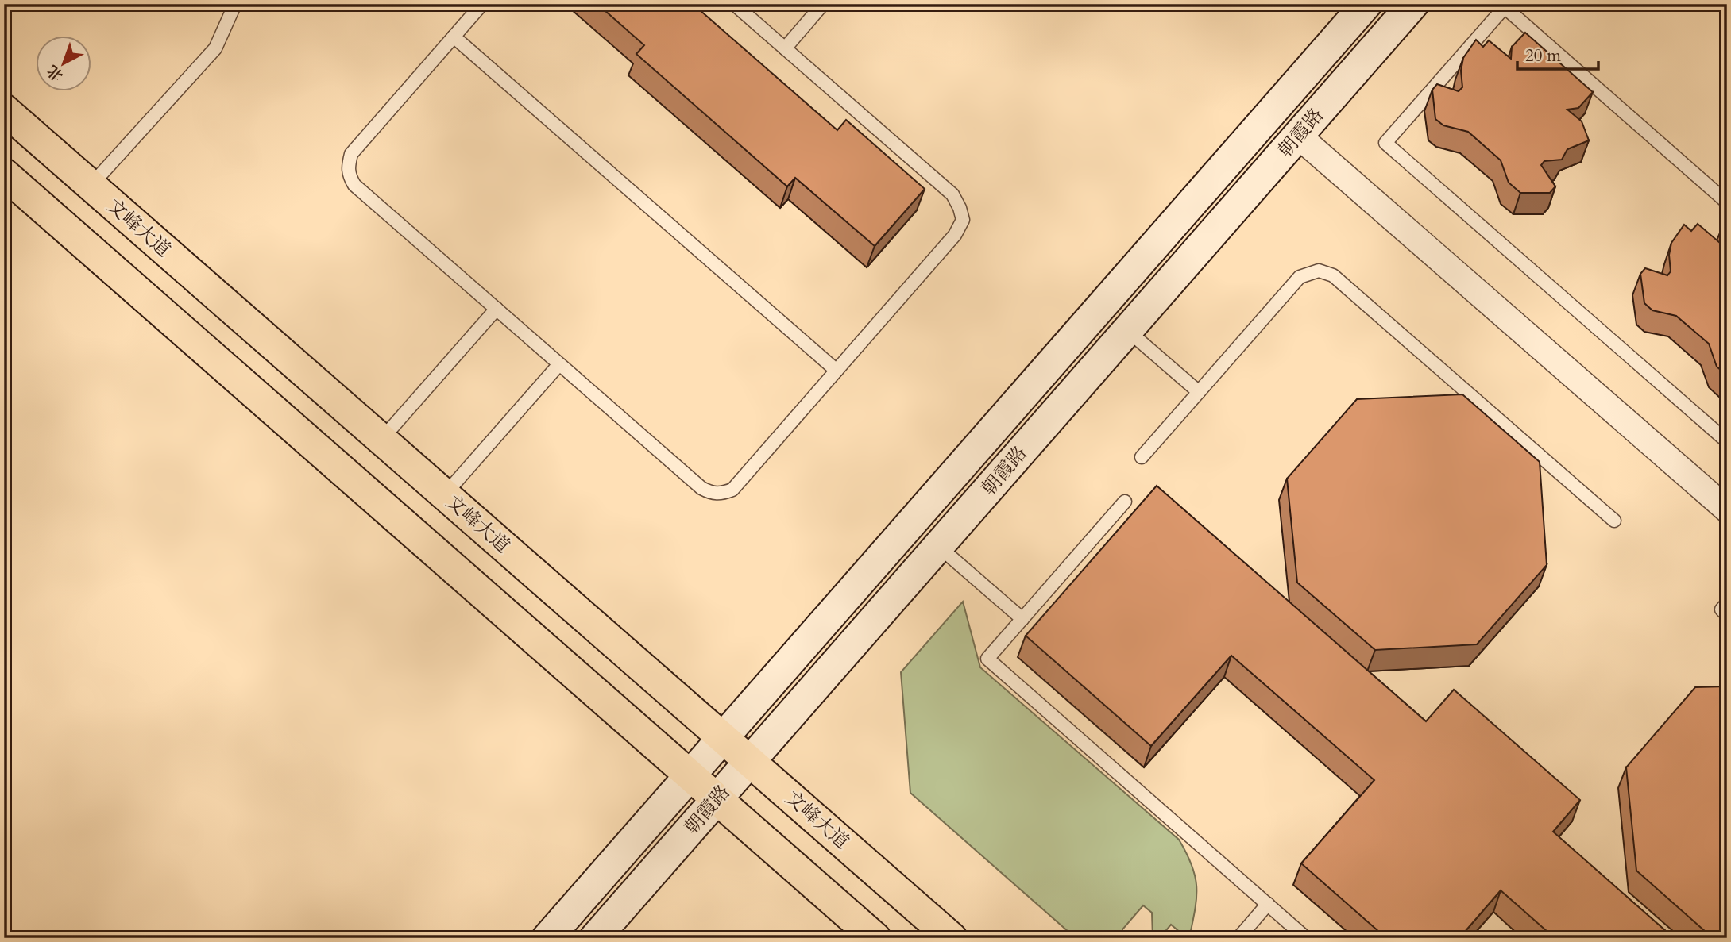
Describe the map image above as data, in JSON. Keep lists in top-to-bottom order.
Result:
{
  "streets": {
    "main road": ["文峰大道"],
    "street": ["朝霞路"]
  },
  "crossings": [
    ["朝霞路", "文峰大道"]
  ],
  "scale_bar": "20 m",
  "north": "bottom left"
}
